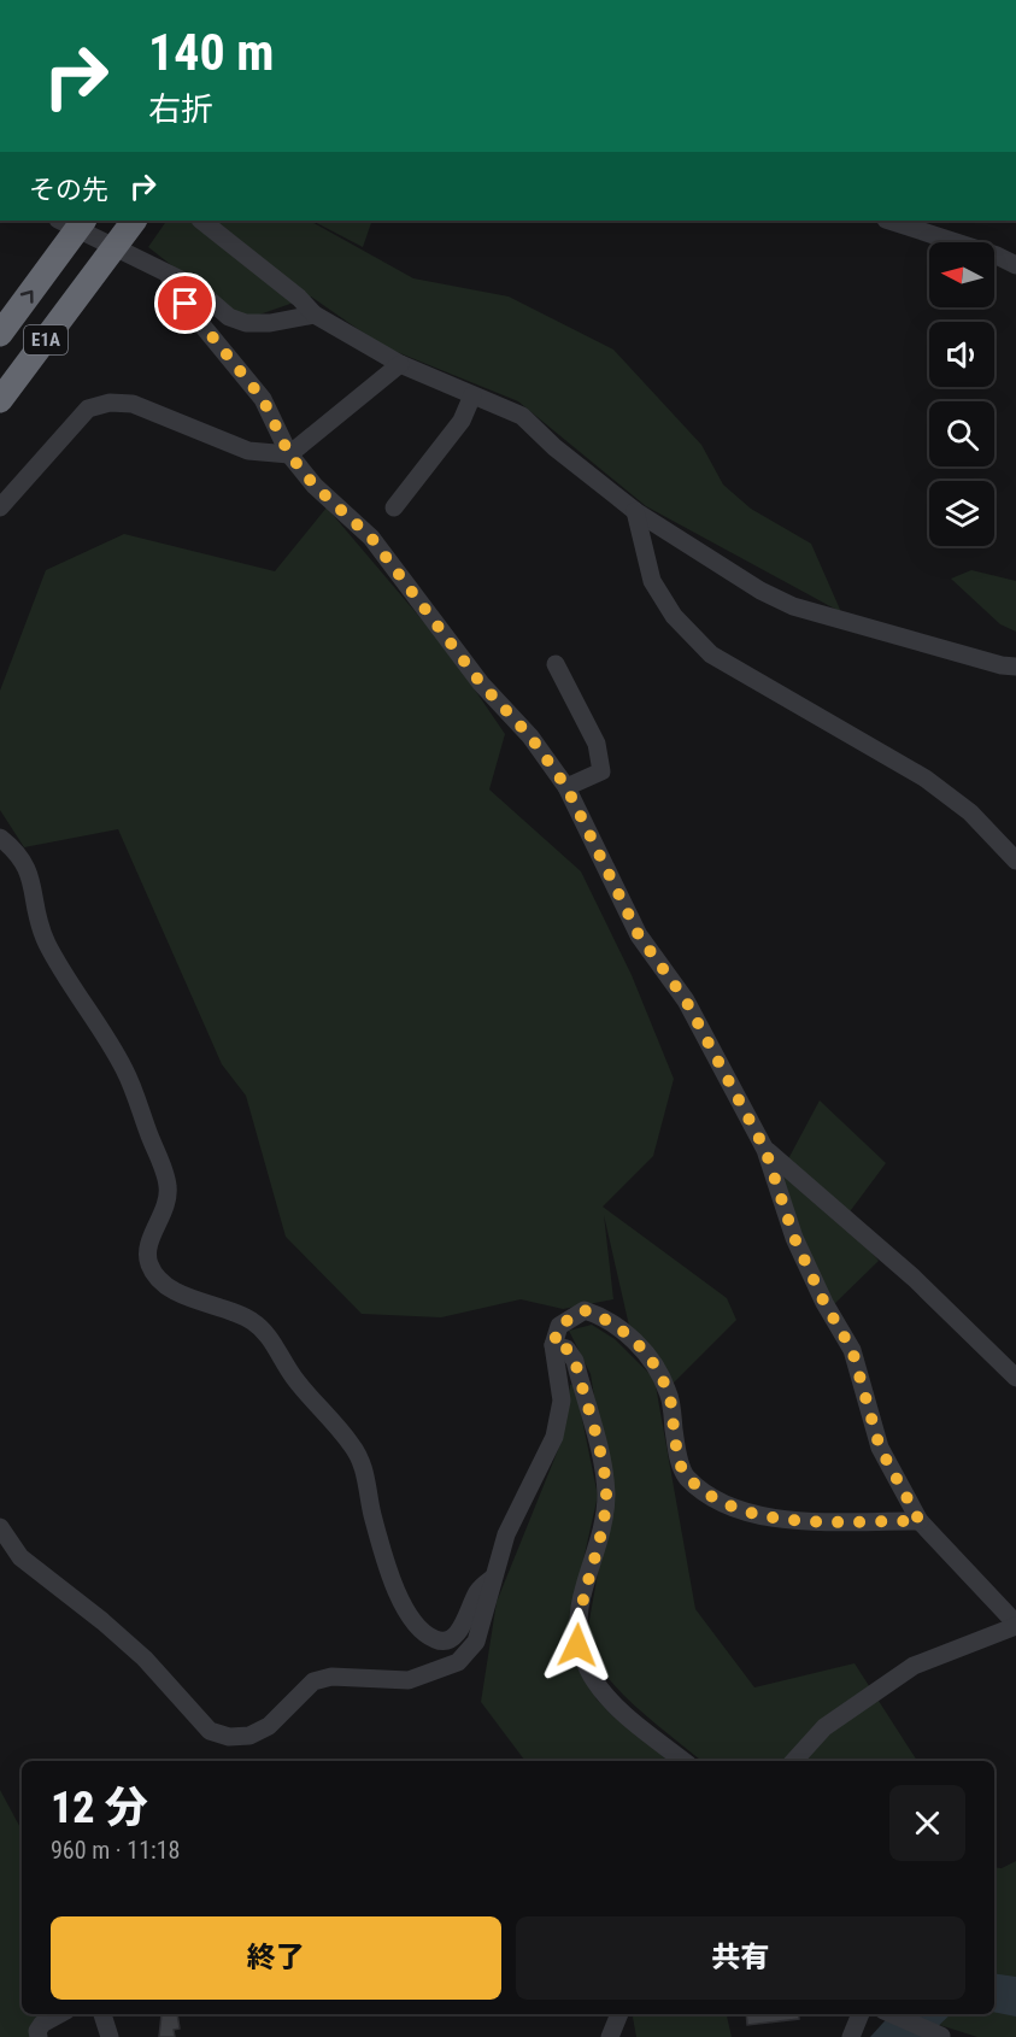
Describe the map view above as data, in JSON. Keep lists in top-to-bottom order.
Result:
{
  "streets": {
    "highway": ["E1A"]
  },
  "north": "left",
  "page": {
    "turn": ["140 m", "右折"],
    "then": "その先",
    "heading": ["12 分", "960 m · 11:18"],
    "buttons": ["終了", "共有"]
  }
}
